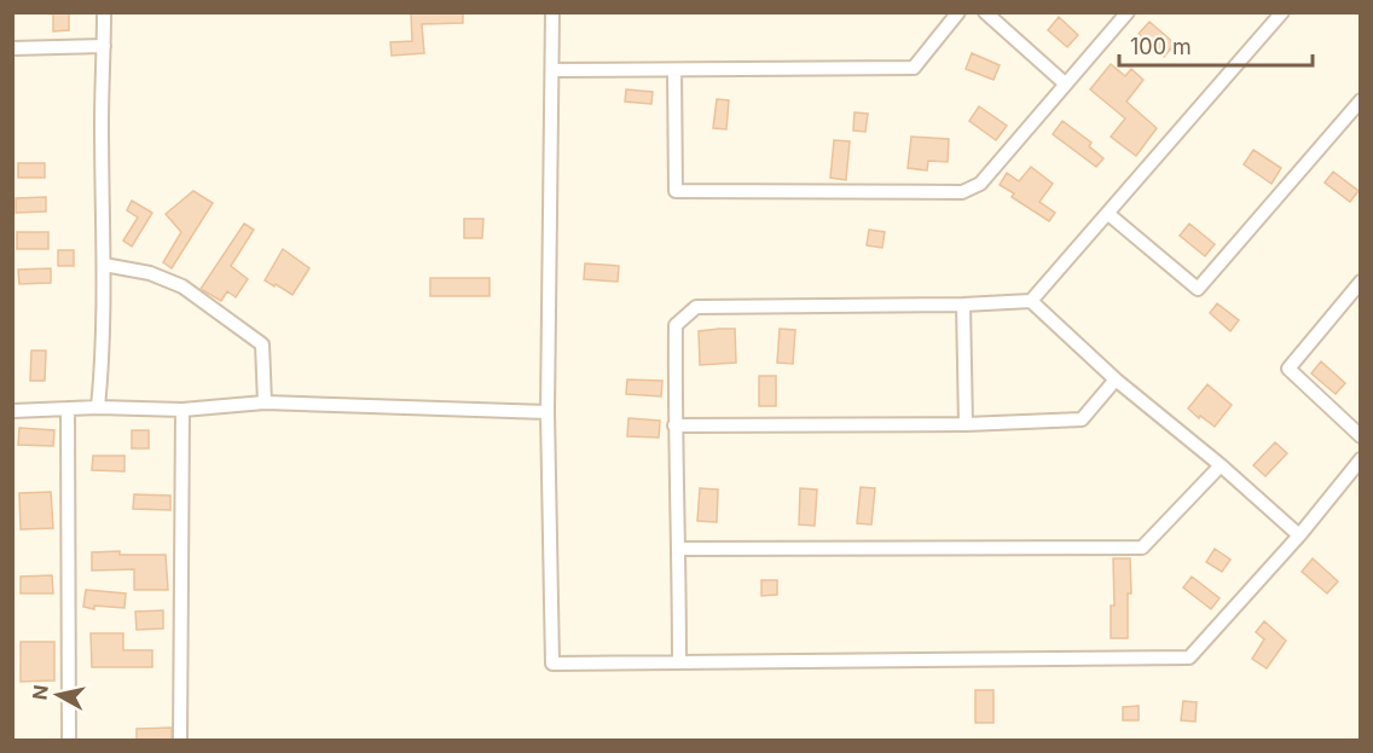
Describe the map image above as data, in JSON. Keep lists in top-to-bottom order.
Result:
{
  "scale_bar": "100 m",
  "north": "left"
}
